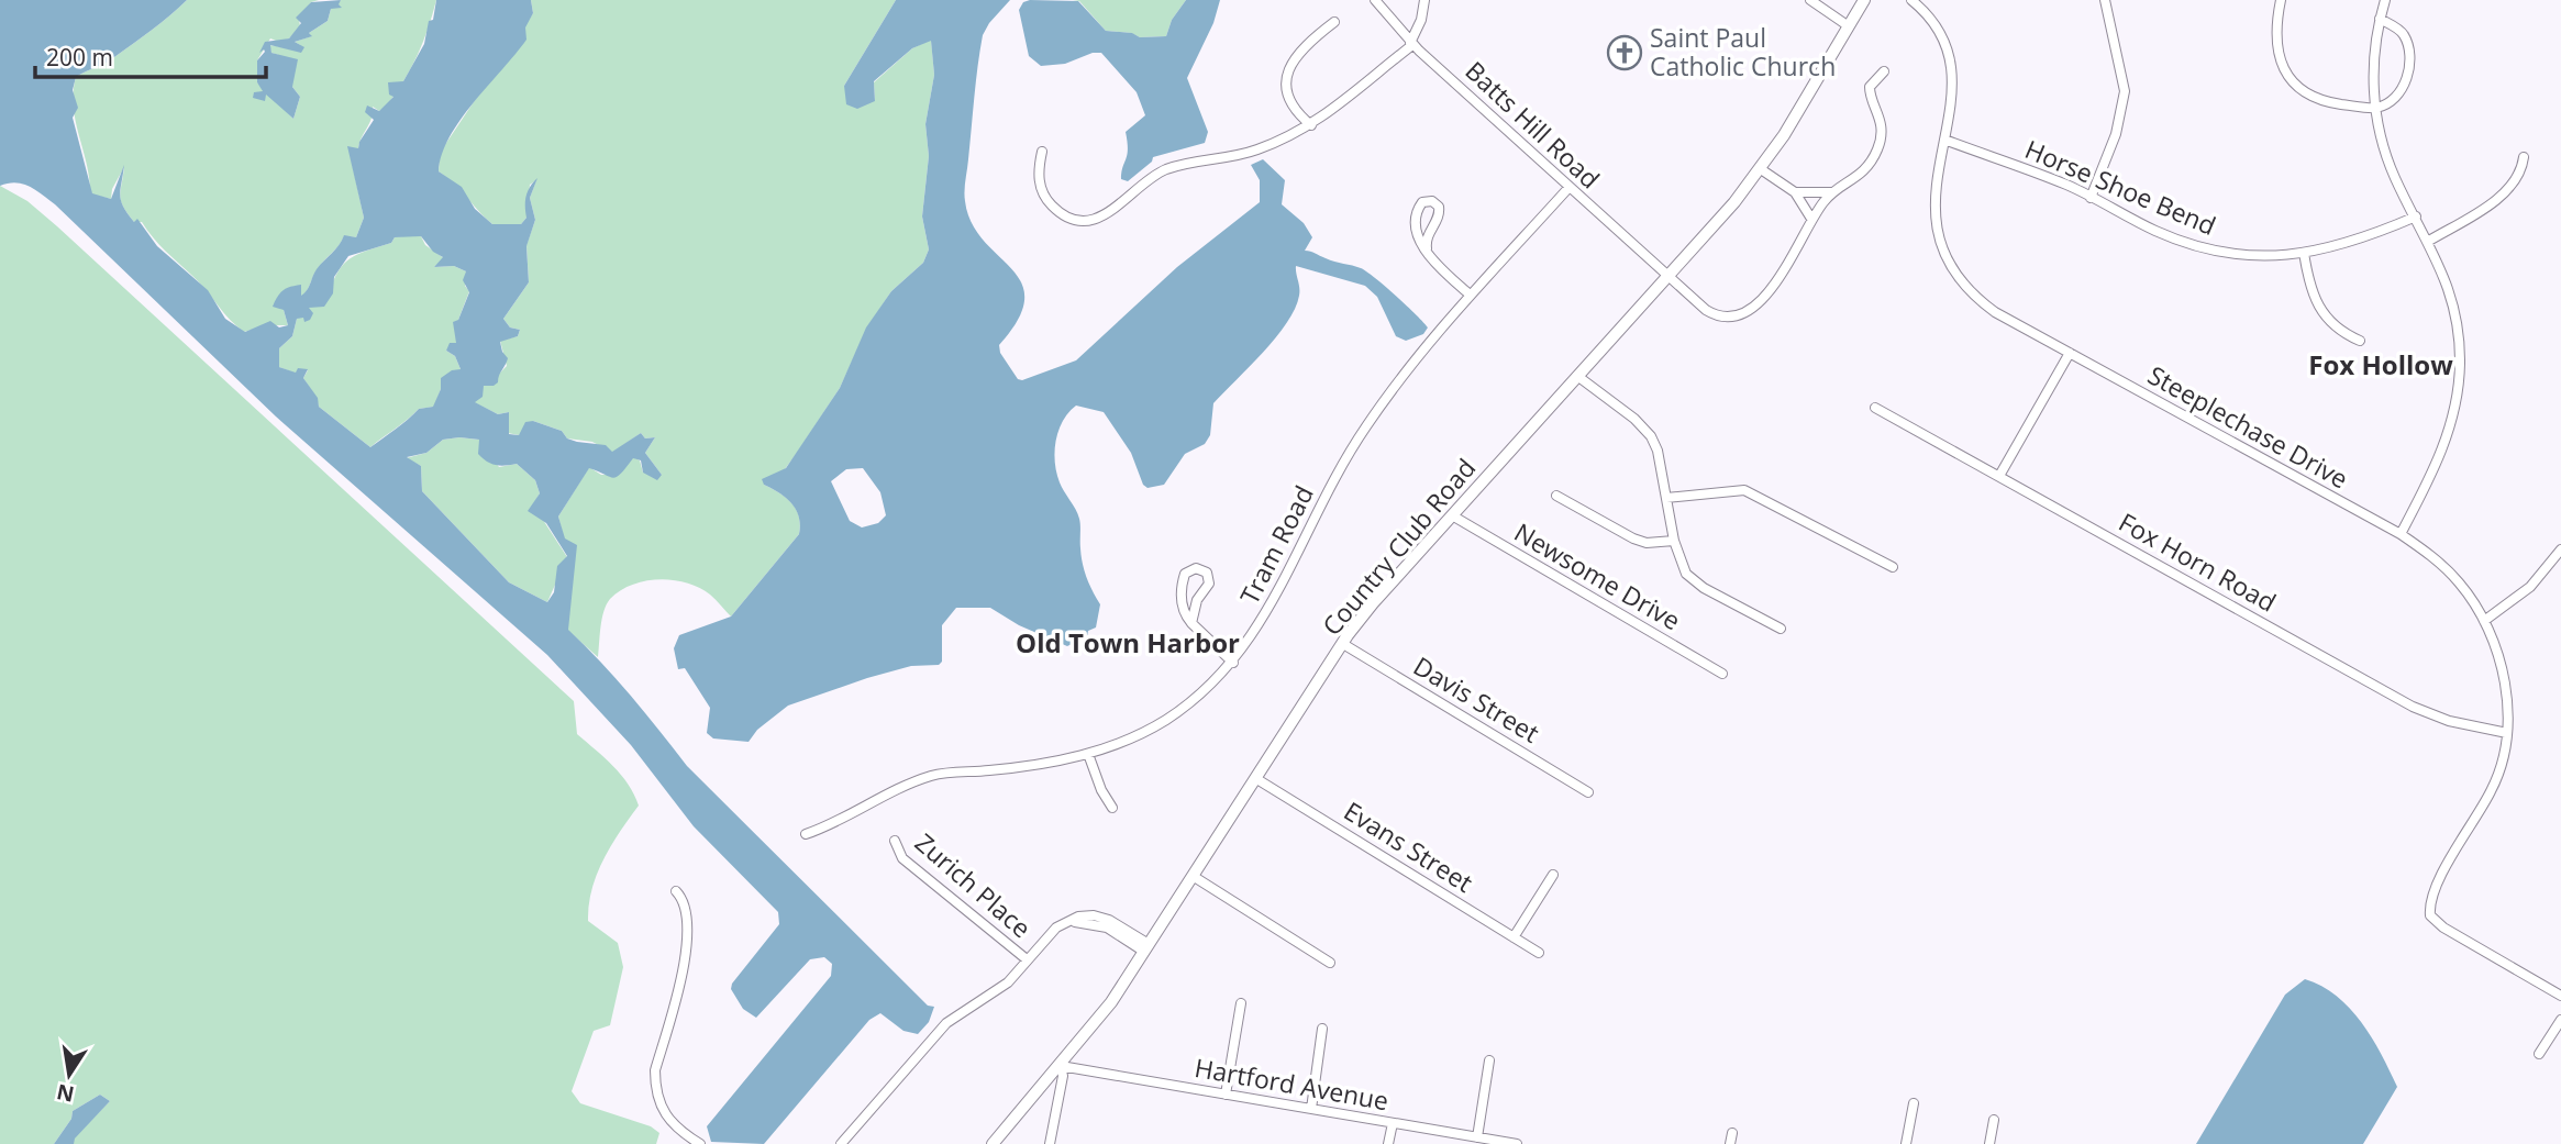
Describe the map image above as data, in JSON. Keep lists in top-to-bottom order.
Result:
{
  "streets": {
    "street": [
      "Batts Hill Road",
      "Horse Shoe Bend",
      "Steeplechase Drive",
      "Tram Road",
      "Country Club Road",
      "Fox Horn Road",
      "Newsome Drive",
      "Davis Street",
      "Evans Street",
      "Zurich Place",
      "Hartford Avenue"
    ]
  },
  "crossings": [
    ["Batts Hill Road", "Tram Road"],
    ["Batts Hill Road", "Country Club Road"],
    ["Horse Shoe Bend", "Steeplechase Drive"],
    ["Steeplechase Drive", "Fox Horn Road"],
    ["Country Club Road", "Newsome Drive"],
    ["Country Club Road", "Davis Street"],
    ["Country Club Road", "Evans Street"],
    ["Country Club Road", "Hartford Avenue"]
  ],
  "districts": ["Fox Hollow", "Old Town Harbor"],
  "places": {
    "church": ["Saint Paul Catholic Church"]
  },
  "scale_bar": "200 m",
  "north": "bottom"
}
